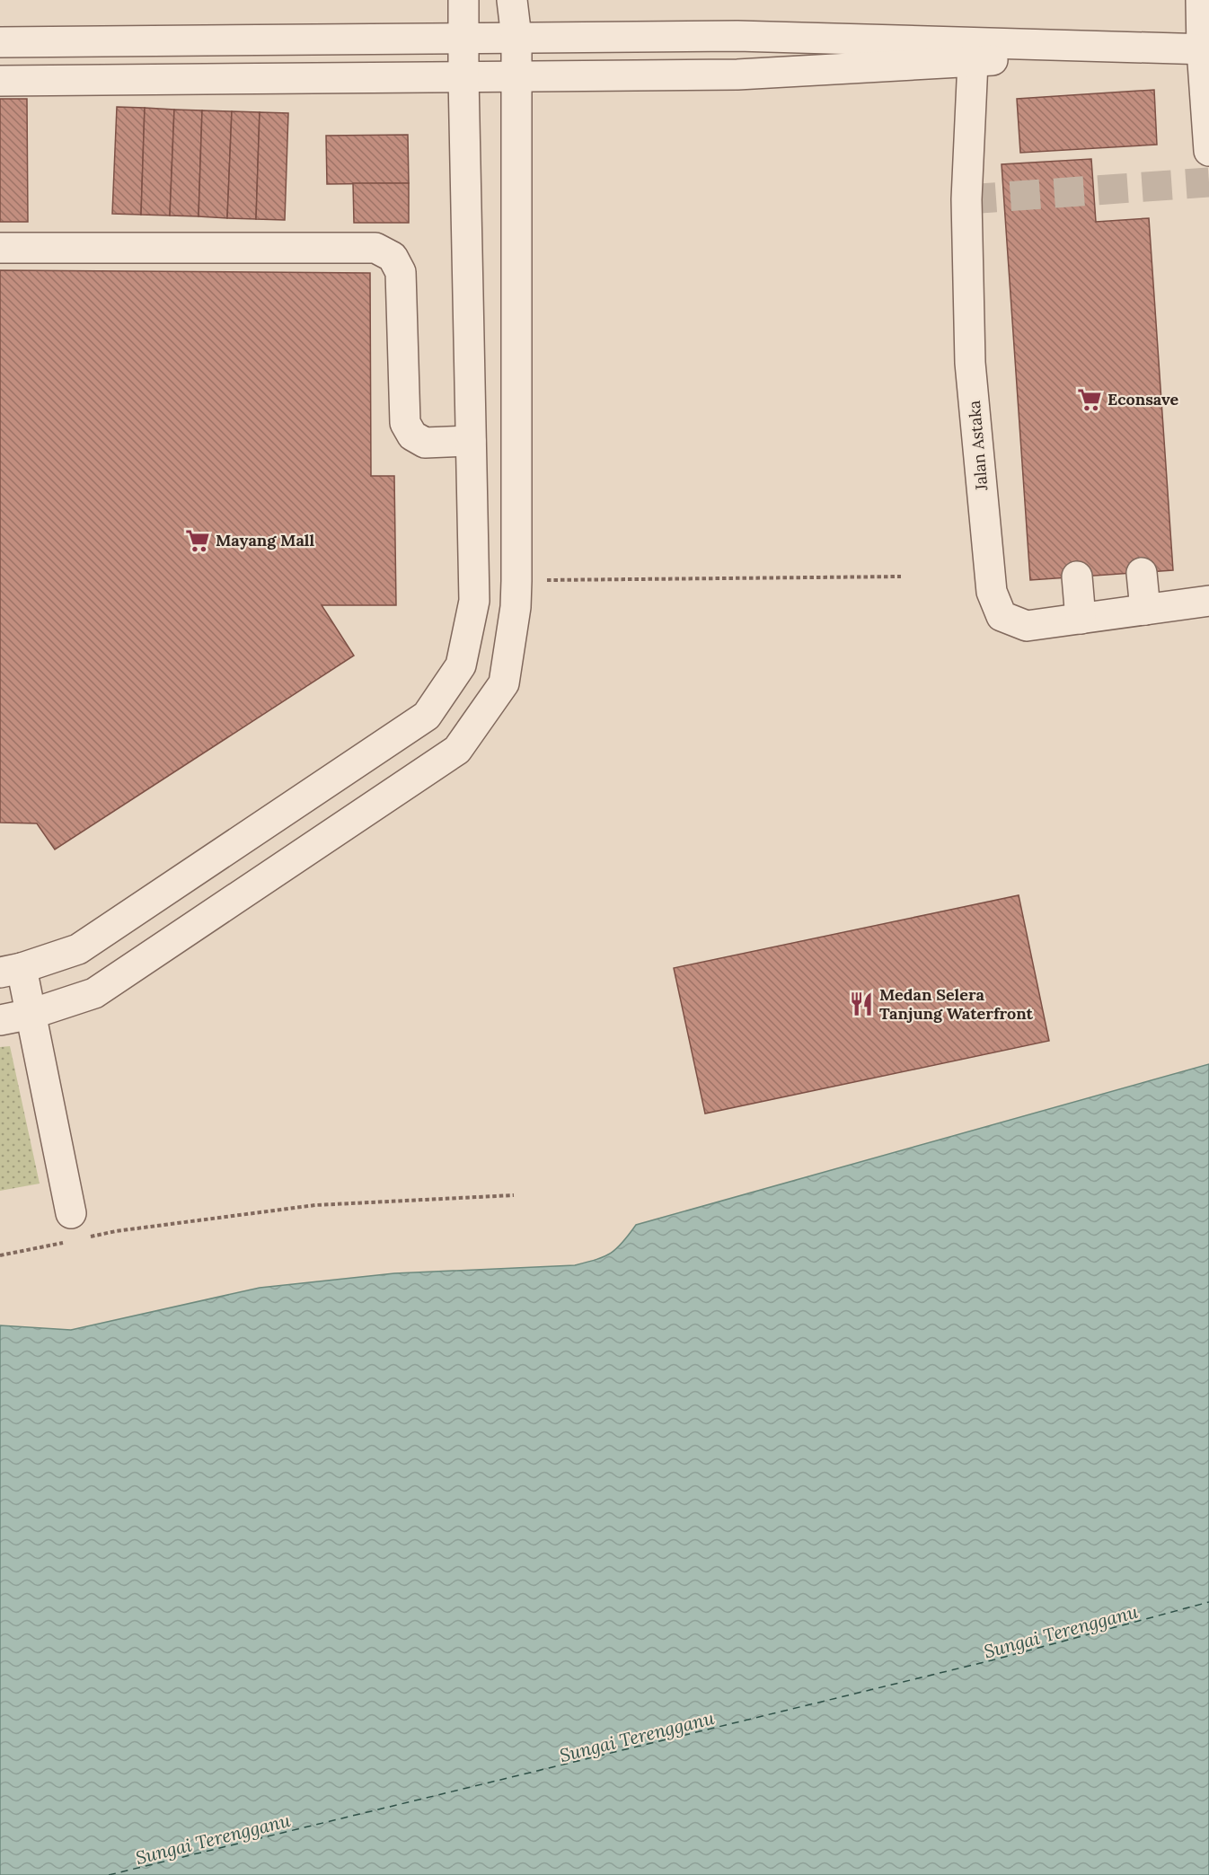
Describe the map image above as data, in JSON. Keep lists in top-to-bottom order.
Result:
{
  "streets": {
    "street": ["Jalan Astaka"]
  },
  "water": ["Sungai Terengganu"],
  "places": {
    "supermarket": ["Econsave", "Mayang Mall"],
    "restaurant": ["Medan Selera Tanjung Waterfront"]
  }
}
